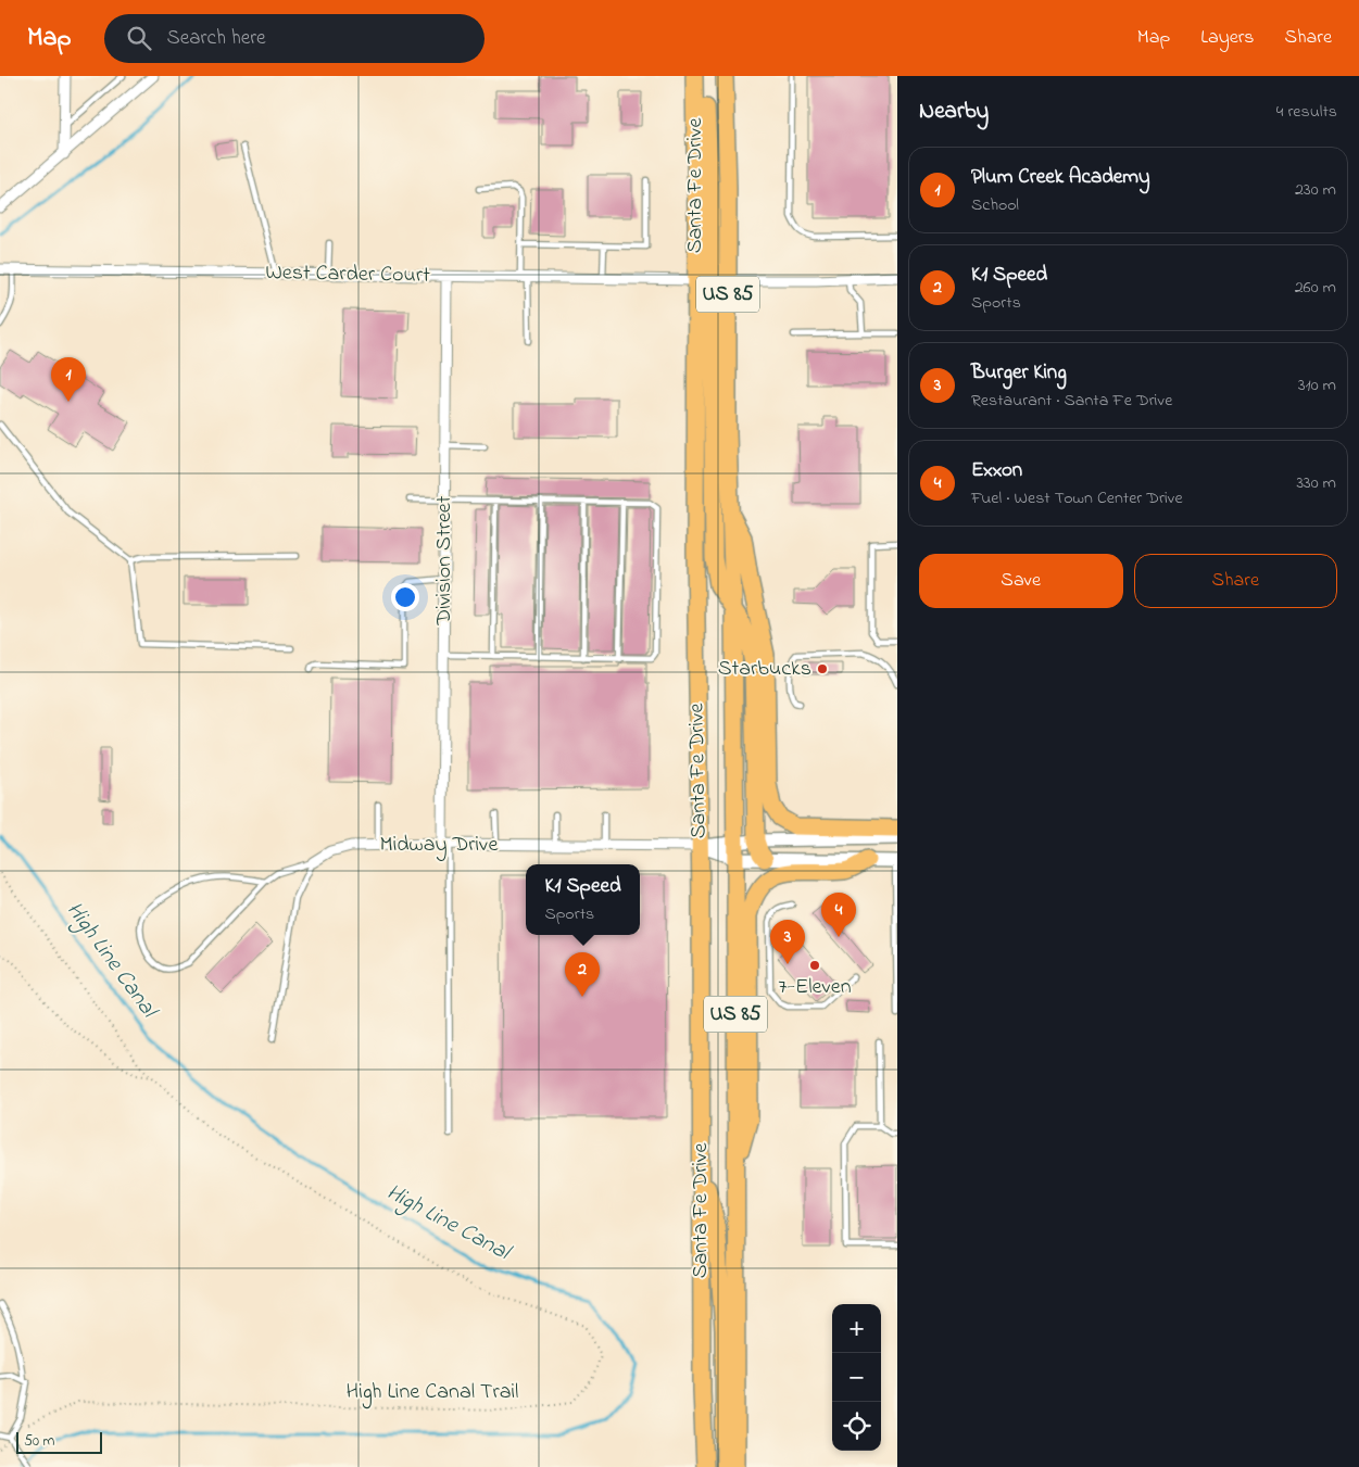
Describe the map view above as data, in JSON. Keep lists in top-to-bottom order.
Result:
{
  "streets": {
    "highway": ["Santa Fe Drive", "US 85"],
    "street": ["West Carder Court", "Division Street", "Midway Drive"],
    "path": ["High Line Canal Trail"]
  },
  "crossings": [
    ["Santa Fe Drive", "West Carder Court"],
    ["Santa Fe Drive", "Midway Drive"],
    ["West Carder Court", "Division Street"],
    ["Division Street", "Midway Drive"]
  ],
  "water": ["High Line Canal"],
  "places": ["Starbucks", "7-Eleven"],
  "scale_bar": "50 m",
  "page": {
    "header": "Map",
    "search": "Search here",
    "nav": ["Map", "Layers", "Share"],
    "heading": ["Nearby", "4 results"],
    "list": [
      {
        "mark": "1",
        "name": "Plum Creek Academy",
        "note": "School",
        "value": "230 m"
      },
      {
        "mark": "2",
        "name": "K1 Speed",
        "note": "Sports",
        "value": "260 m"
      },
      {
        "mark": "3",
        "name": "Burger King",
        "note": "Restaurant · Santa Fe Drive",
        "value": "310 m"
      },
      {
        "mark": "4",
        "name": "Exxon",
        "note": "Fuel · West Town Center Drive",
        "value": "330 m"
      }
    ],
    "pins": [
      "1",
      "4",
      "3",
      "2"
    ],
    "buttons": ["Save", "Share"],
    "popup": ["K1 Speed", "Sports"],
    "map_buttons": ["+", "−"],
    "scale": "50 m"
  }
}
